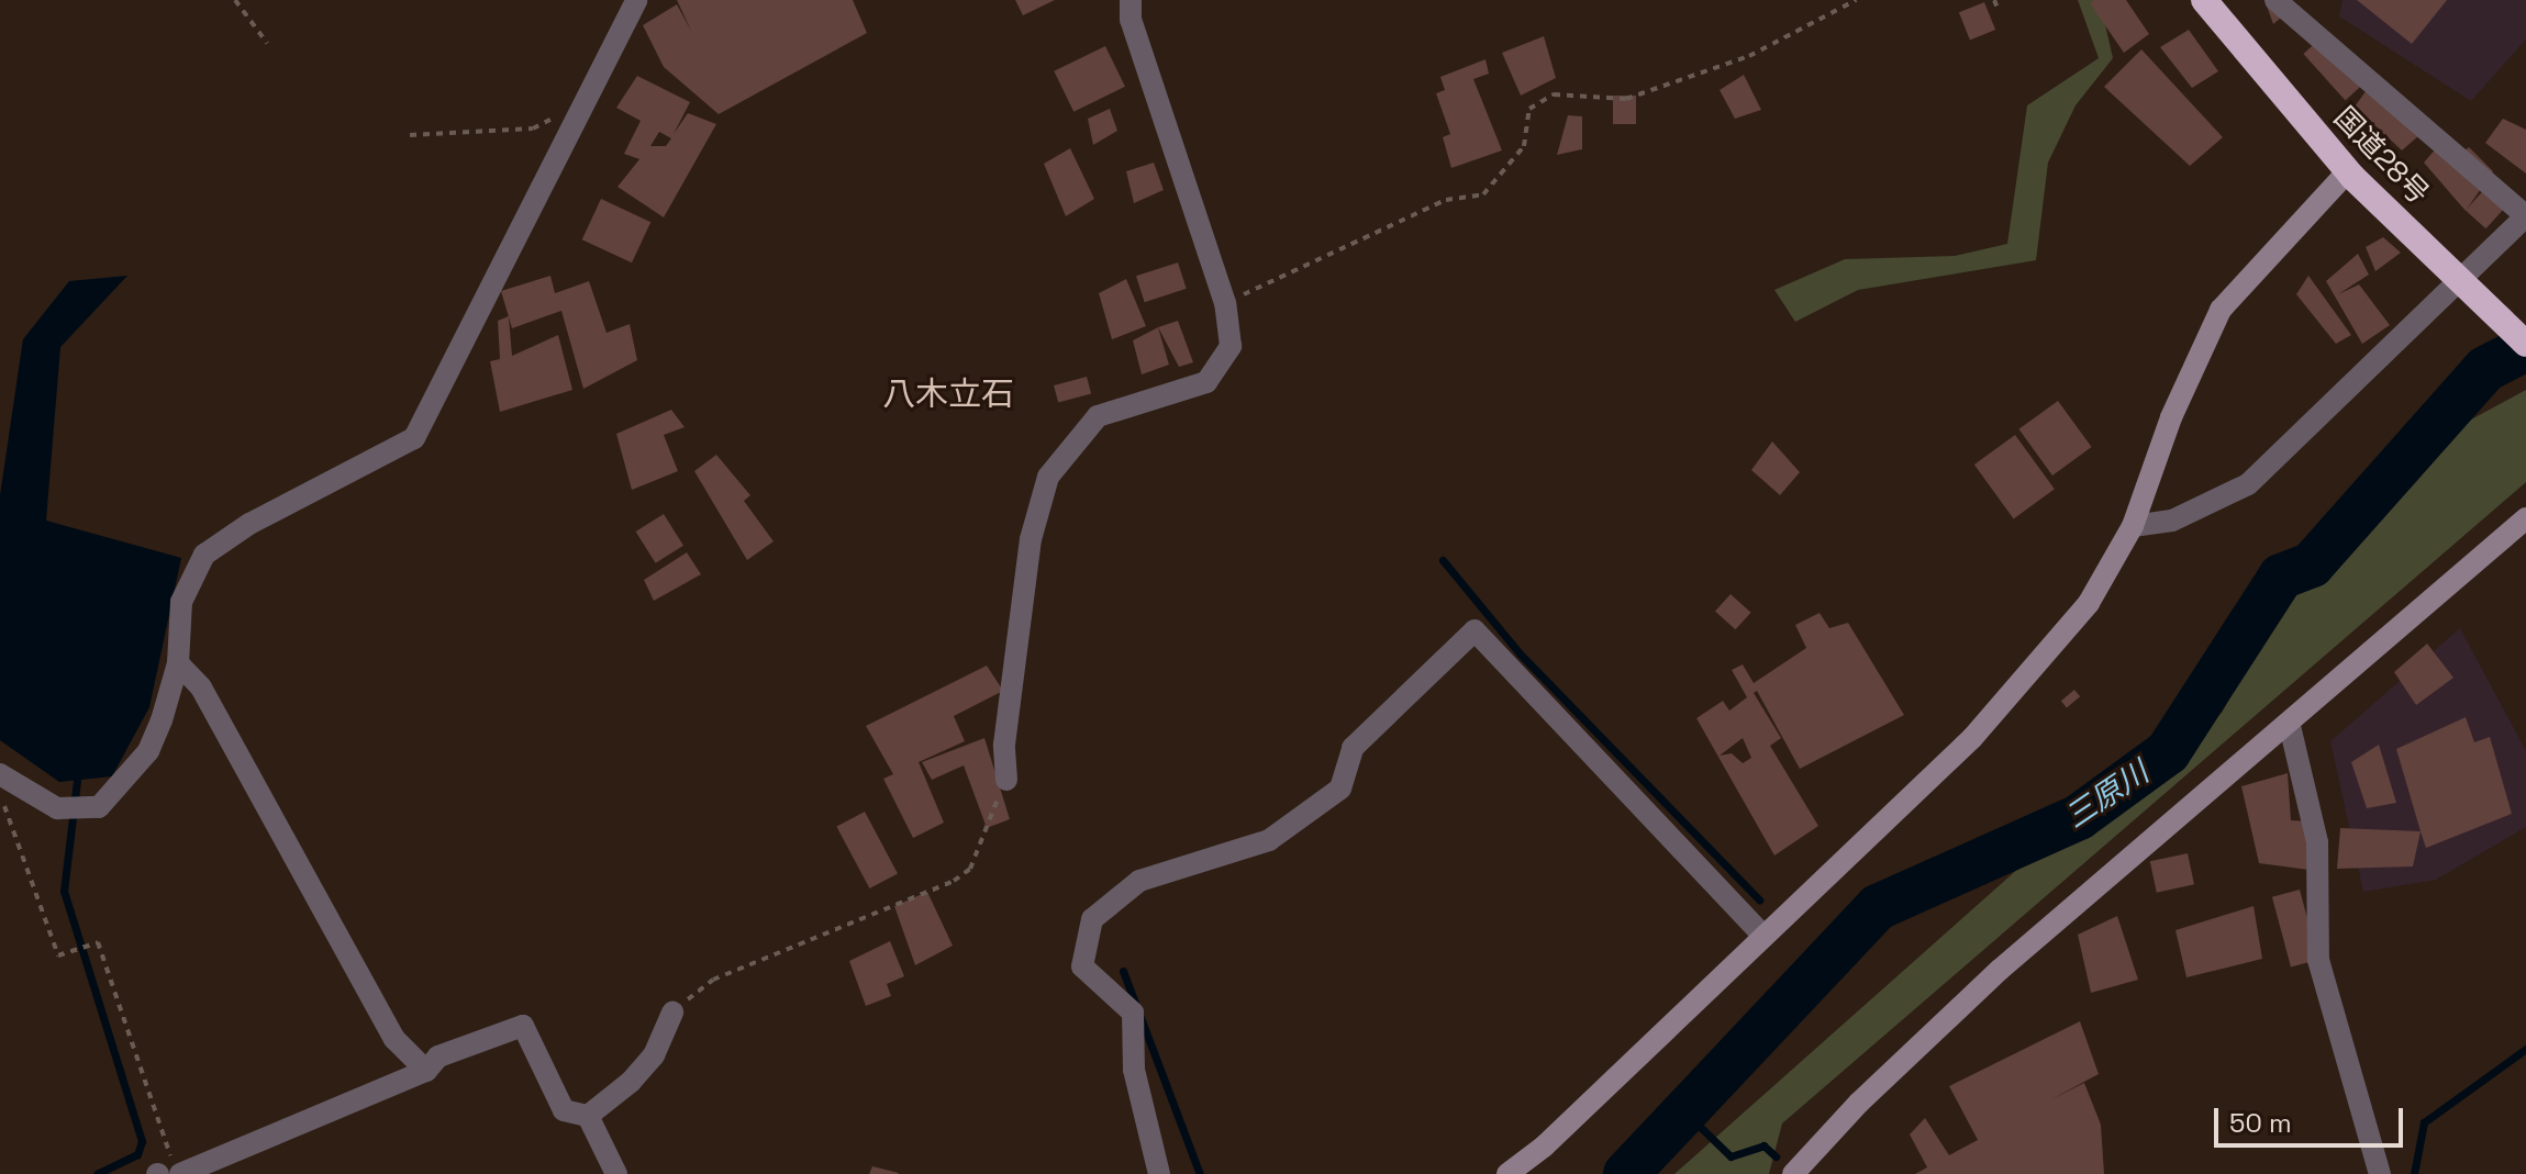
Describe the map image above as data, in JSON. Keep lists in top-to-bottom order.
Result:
{
  "streets": {
    "highway": ["国道28号"]
  },
  "districts": ["八木立石"],
  "water": ["三原川"],
  "scale_bar": "50 m"
}
